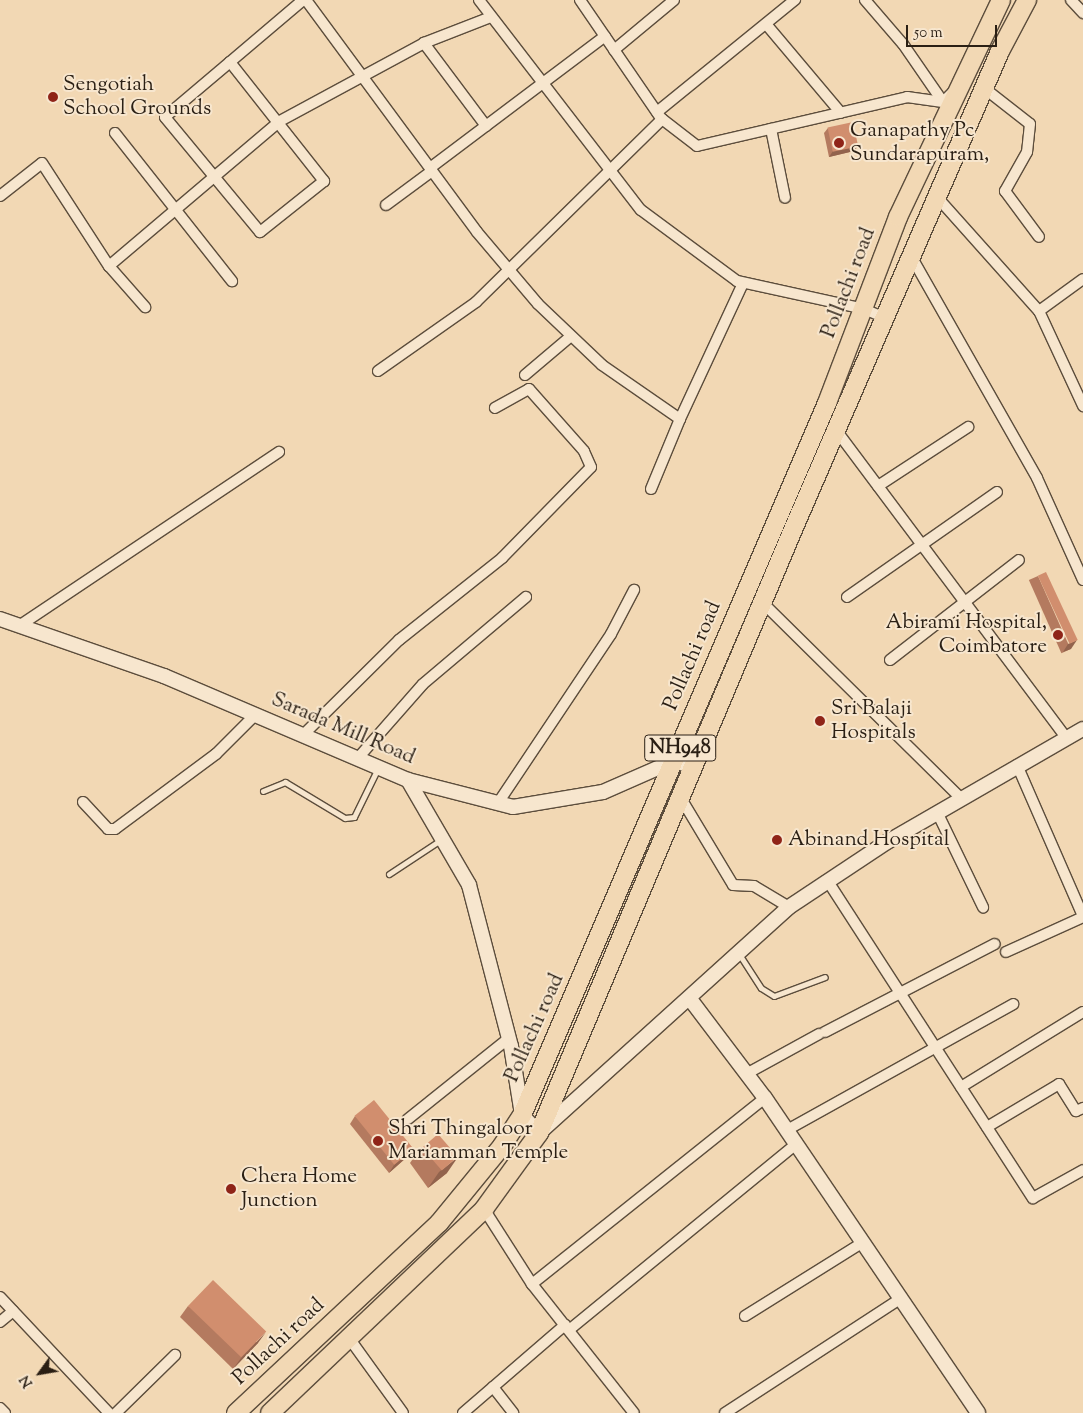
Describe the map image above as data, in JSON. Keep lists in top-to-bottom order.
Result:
{
  "streets": {
    "highway": ["Pollachi road", "NH948"],
    "main road": ["Sarada Mill Road"]
  },
  "crossings": [
    ["Pollachi road", "Sarada Mill Road"]
  ],
  "places": [
    "Sengotiah School Grounds",
    "Ganapathy Pc Sundarapuram,",
    "Abirami Hospital, Coimbatore",
    "Sri Balaji Hospitals",
    "Abinand Hospital",
    "Shri Thingaloor Mariamman Temple",
    "Chera Home Junction"
  ],
  "scale_bar": "50 m",
  "north": "bottom left"
}
